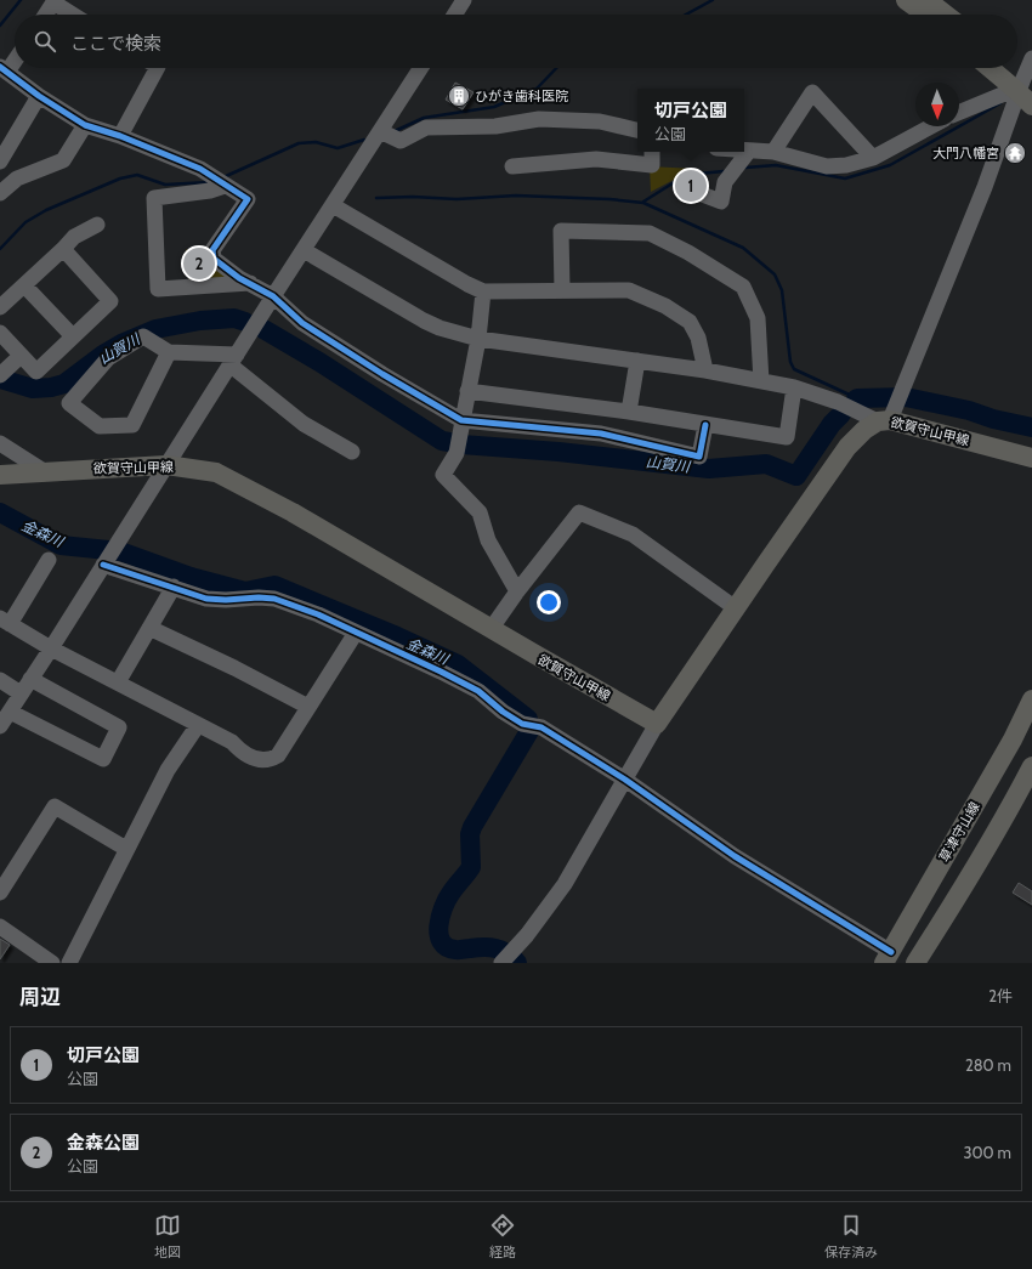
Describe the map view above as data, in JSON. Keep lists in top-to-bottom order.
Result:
{
  "streets": {
    "main road": ["欲賀守山甲線", "草津守山線"]
  },
  "water": ["山賀川", "金森川"],
  "places": {
    "building": ["ひがき歯科医院"],
    "temple": ["大門八幡宮"]
  },
  "north": "bottom",
  "page": {
    "search": "ここで検索",
    "popup": ["切戸公園", "公園"],
    "pins": ["1", "2"],
    "heading": ["周辺", "2件"],
    "list": [
      {
        "mark": "1",
        "name": "切戸公園",
        "note": "公園",
        "value": "280 m"
      },
      {
        "mark": "2",
        "name": "金森公園",
        "note": "公園",
        "value": "300 m"
      }
    ],
    "nav": ["地図", "経路", "保存済み"]
  }
}
